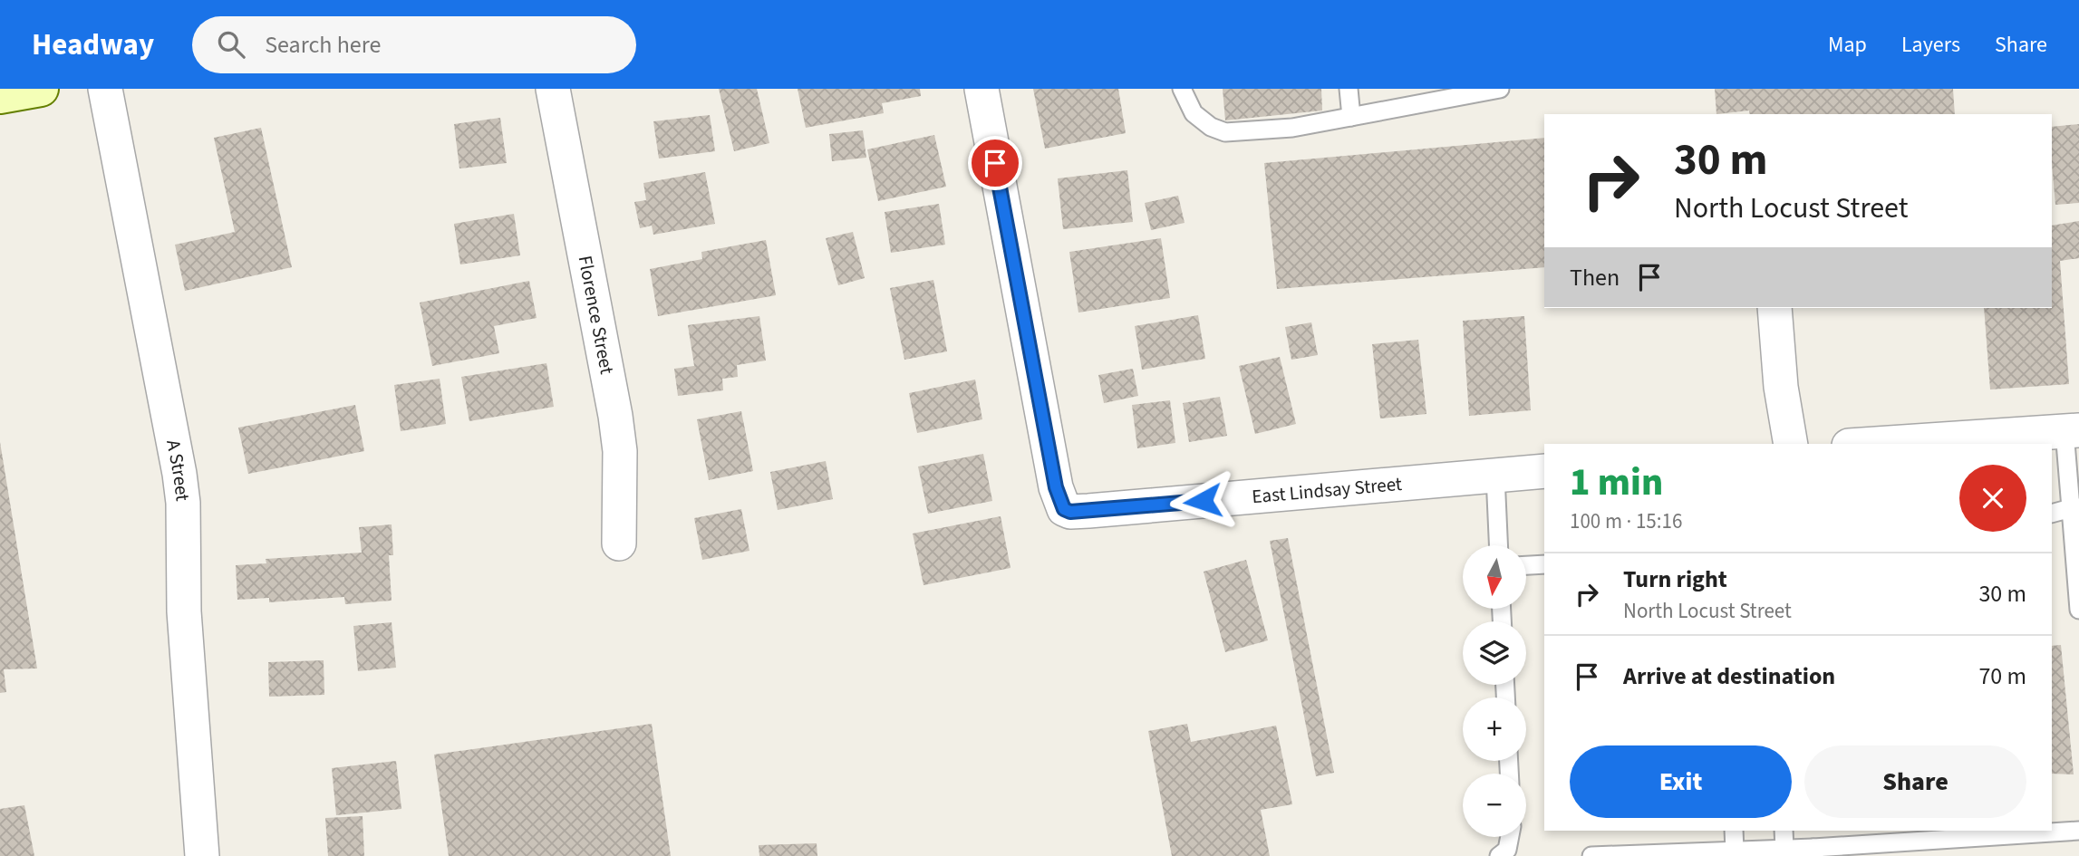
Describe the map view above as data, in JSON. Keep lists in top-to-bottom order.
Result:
{
  "streets": {
    "street": ["Florence Street", "A Street", "East Lindsay Street"]
  },
  "north": "bottom",
  "page": {
    "header": "Headway",
    "search": "Search here",
    "nav": ["Map", "Layers", "Share"],
    "turn": ["30 m", "North Locust Street"],
    "then": "Then",
    "heading": ["1 min", "100 m · 15:16"],
    "map_buttons": ["+", "−"],
    "list": [
      {
        "name": "Turn right",
        "note": "North Locust Street",
        "value": "30 m"
      },
      {
        "name": "Arrive at destination",
        "value": "70 m"
      }
    ],
    "buttons": ["Exit", "Share"]
  }
}
